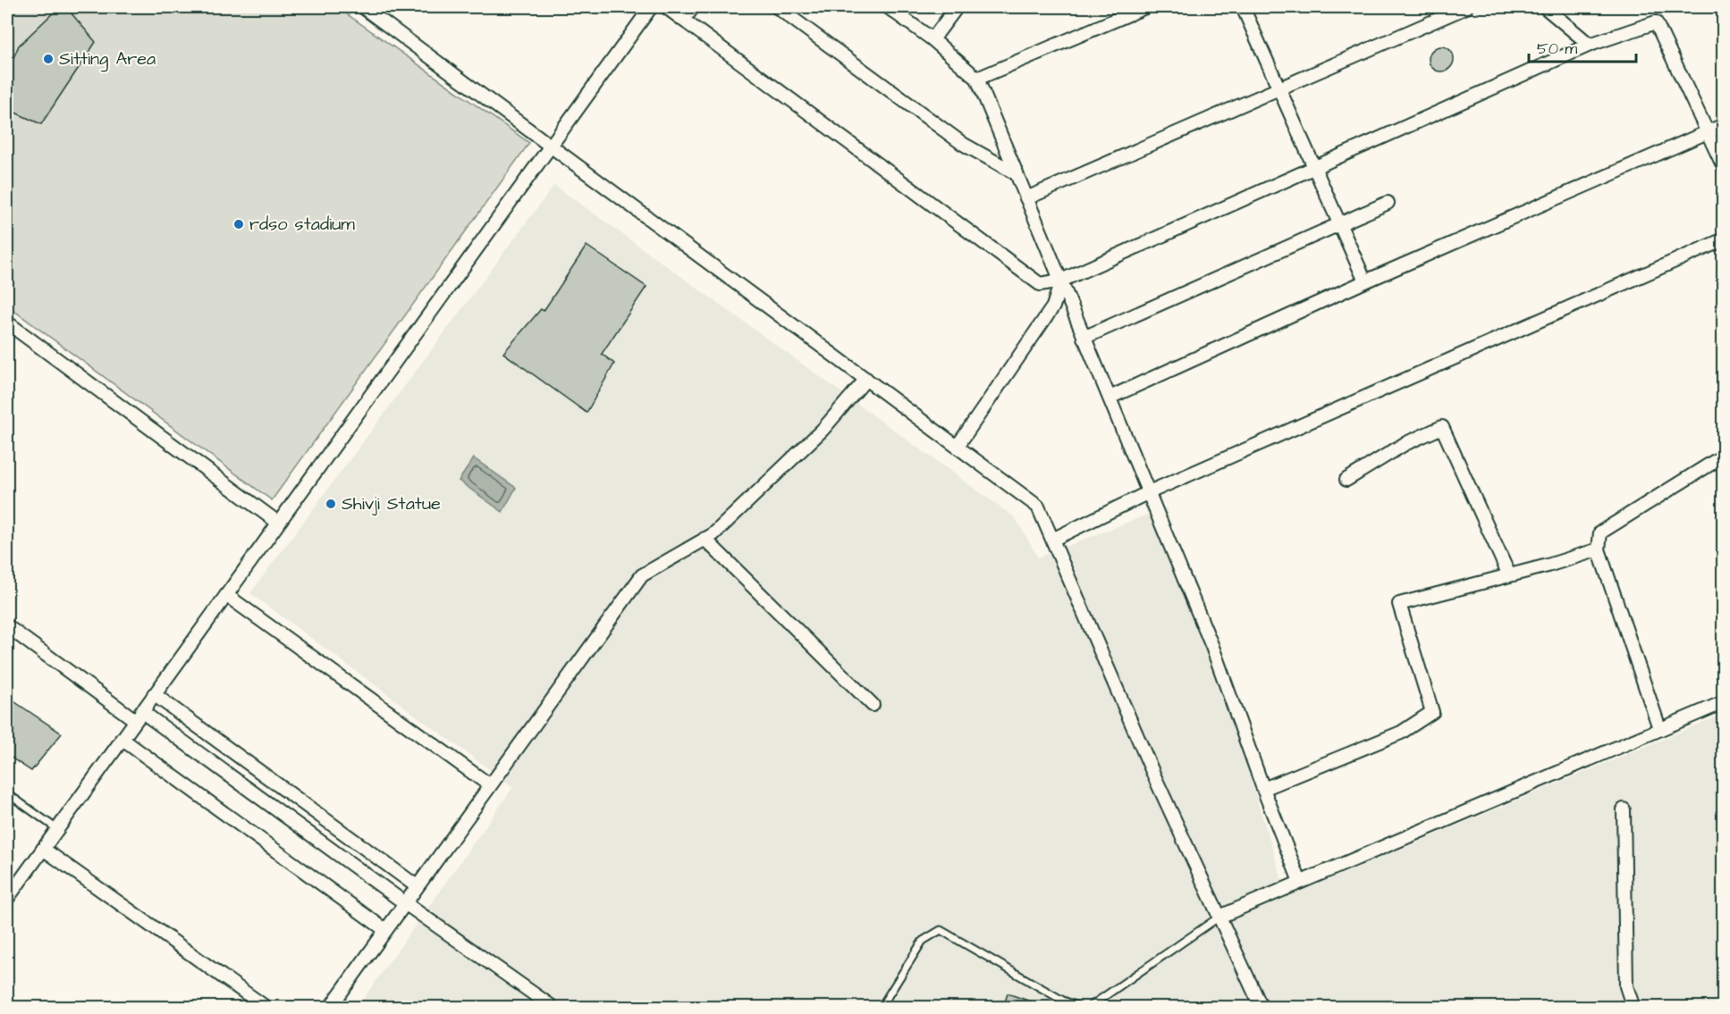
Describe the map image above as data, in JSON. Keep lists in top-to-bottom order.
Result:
{
  "places": ["Sitting Area", "rdso stadium", "Shivji Statue"],
  "scale_bar": "50 m"
}
